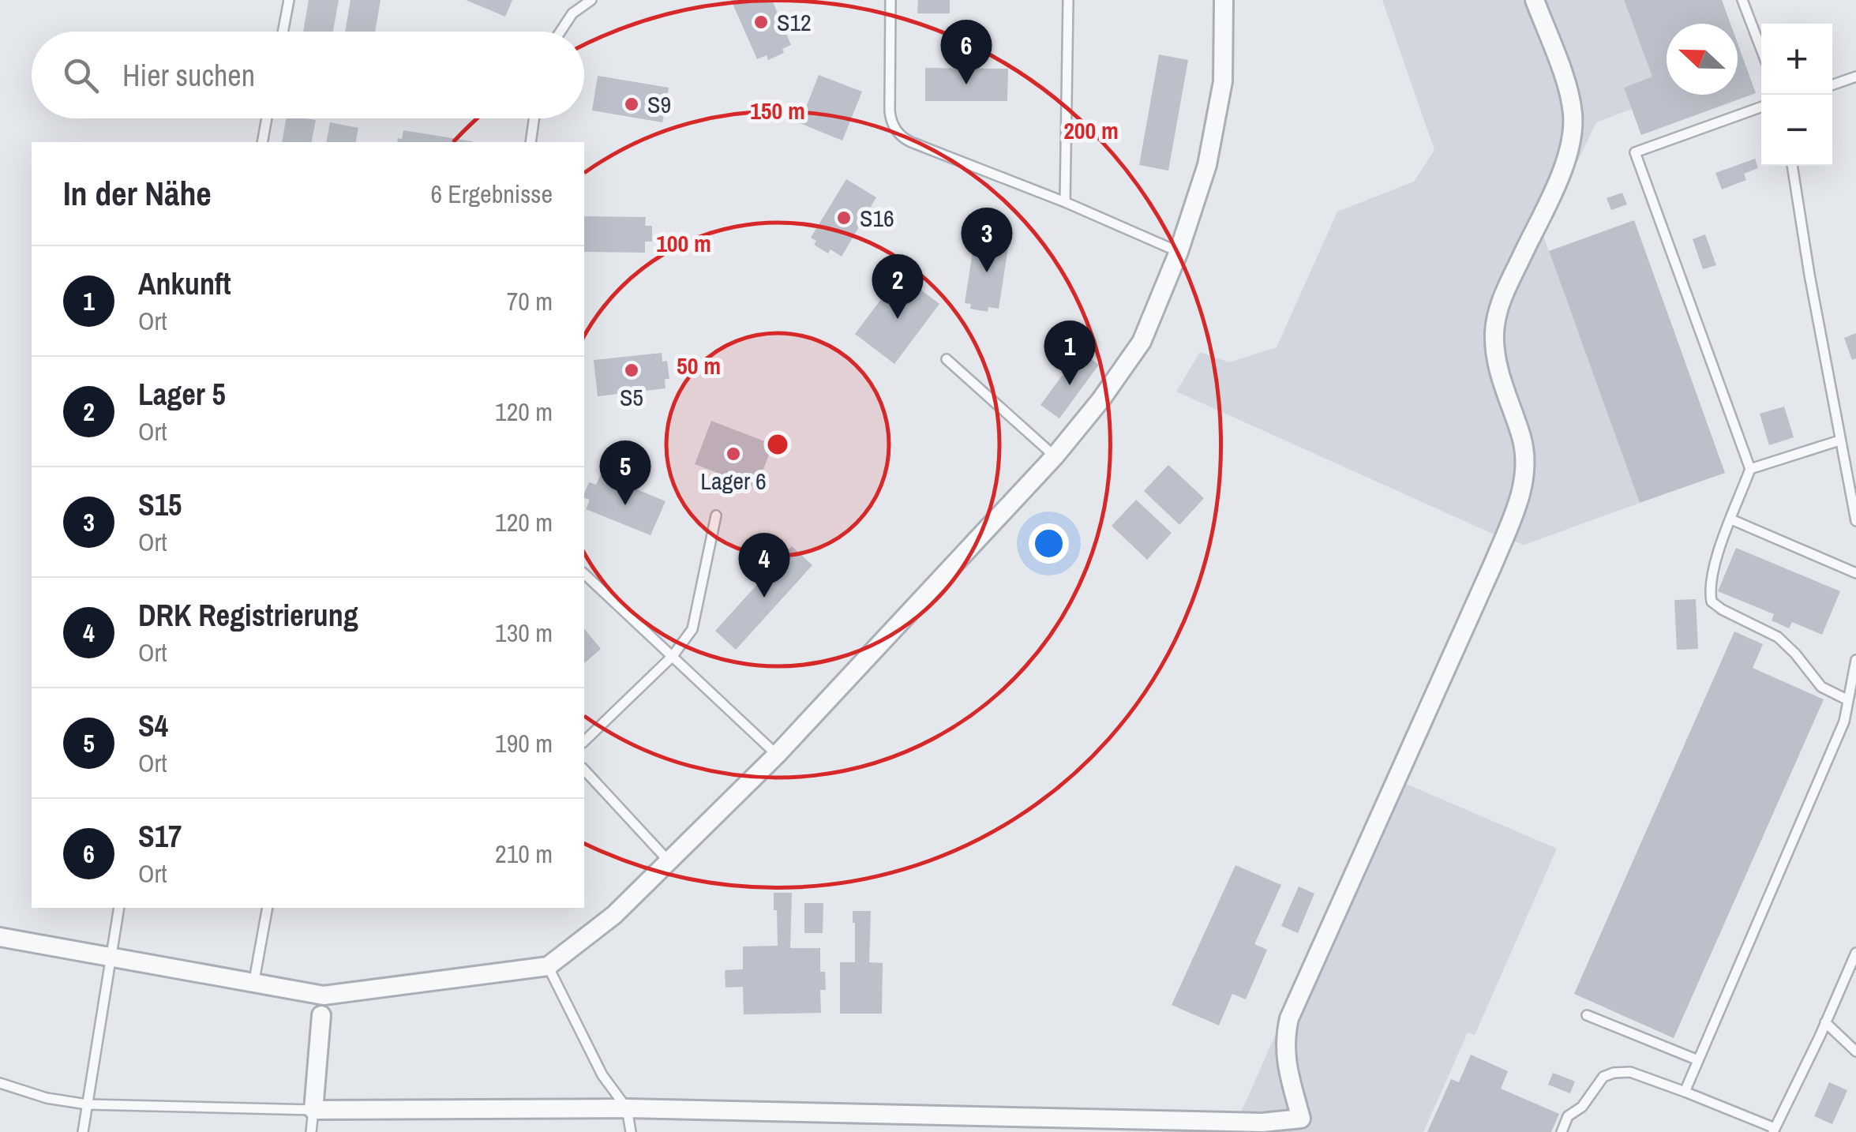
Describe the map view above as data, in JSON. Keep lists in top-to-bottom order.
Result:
{
  "places": [
    "S12",
    "S9",
    "S16",
    "S5",
    "Lager 6"
  ],
  "north": "left",
  "page": {
    "pins": [
      "6",
      "3",
      "2",
      "1",
      "5",
      "4"
    ],
    "map_buttons": ["+", "−"],
    "search": "Hier suchen",
    "heading": ["In der Nähe", "6 Ergebnisse"],
    "list": [
      {
        "mark": "1",
        "name": "Ankunft",
        "note": "Ort",
        "value": "70 m"
      },
      {
        "mark": "2",
        "name": "Lager 5",
        "note": "Ort",
        "value": "120 m"
      },
      {
        "mark": "3",
        "name": "S15",
        "note": "Ort",
        "value": "120 m"
      },
      {
        "mark": "4",
        "name": "DRK Registrierung",
        "note": "Ort",
        "value": "130 m"
      },
      {
        "mark": "5",
        "name": "S4",
        "note": "Ort",
        "value": "190 m"
      },
      {
        "mark": "6",
        "name": "S17",
        "note": "Ort",
        "value": "210 m"
      }
    ]
  },
  "rings": [
    "150 m",
    "200 m",
    "100 m",
    "50 m"
  ]
}
